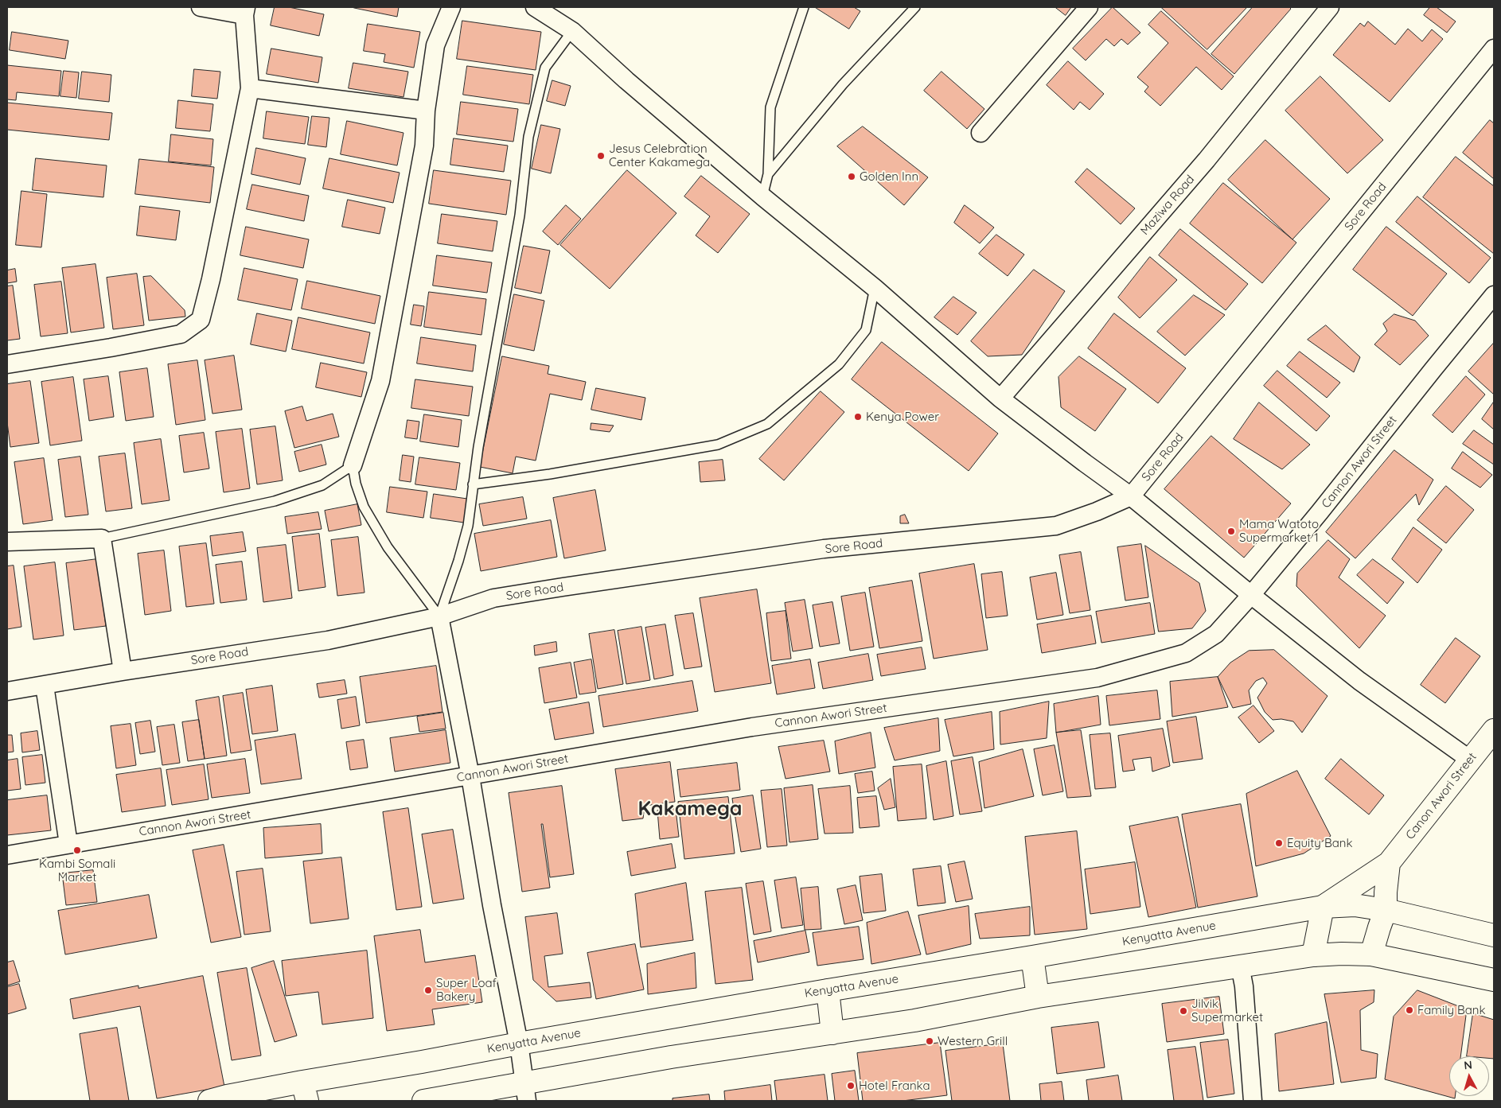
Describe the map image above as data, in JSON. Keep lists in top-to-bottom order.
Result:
{
  "streets": {
    "main road": ["Canon Awori Street", "Kenyatta Avenue"],
    "street": ["Maziwa Road", "Sore Road", "Cannon Awori Street"]
  },
  "crossings": [
    ["Canon Awori Street", "Kenyatta Avenue"]
  ],
  "districts": ["Kakamega"],
  "places": [
    "Jesus Celebration Center Kakamega",
    "Golden Inn",
    "Kenya Power",
    "Mama Watoto Supermarket 1",
    "Equity Bank",
    "Kambi Somali Market",
    "Super Loaf Bakery",
    "Family Bank",
    "Jilvik Supermarket",
    "Western Grill",
    "Hotel Franka"
  ],
  "north": "top"
}
